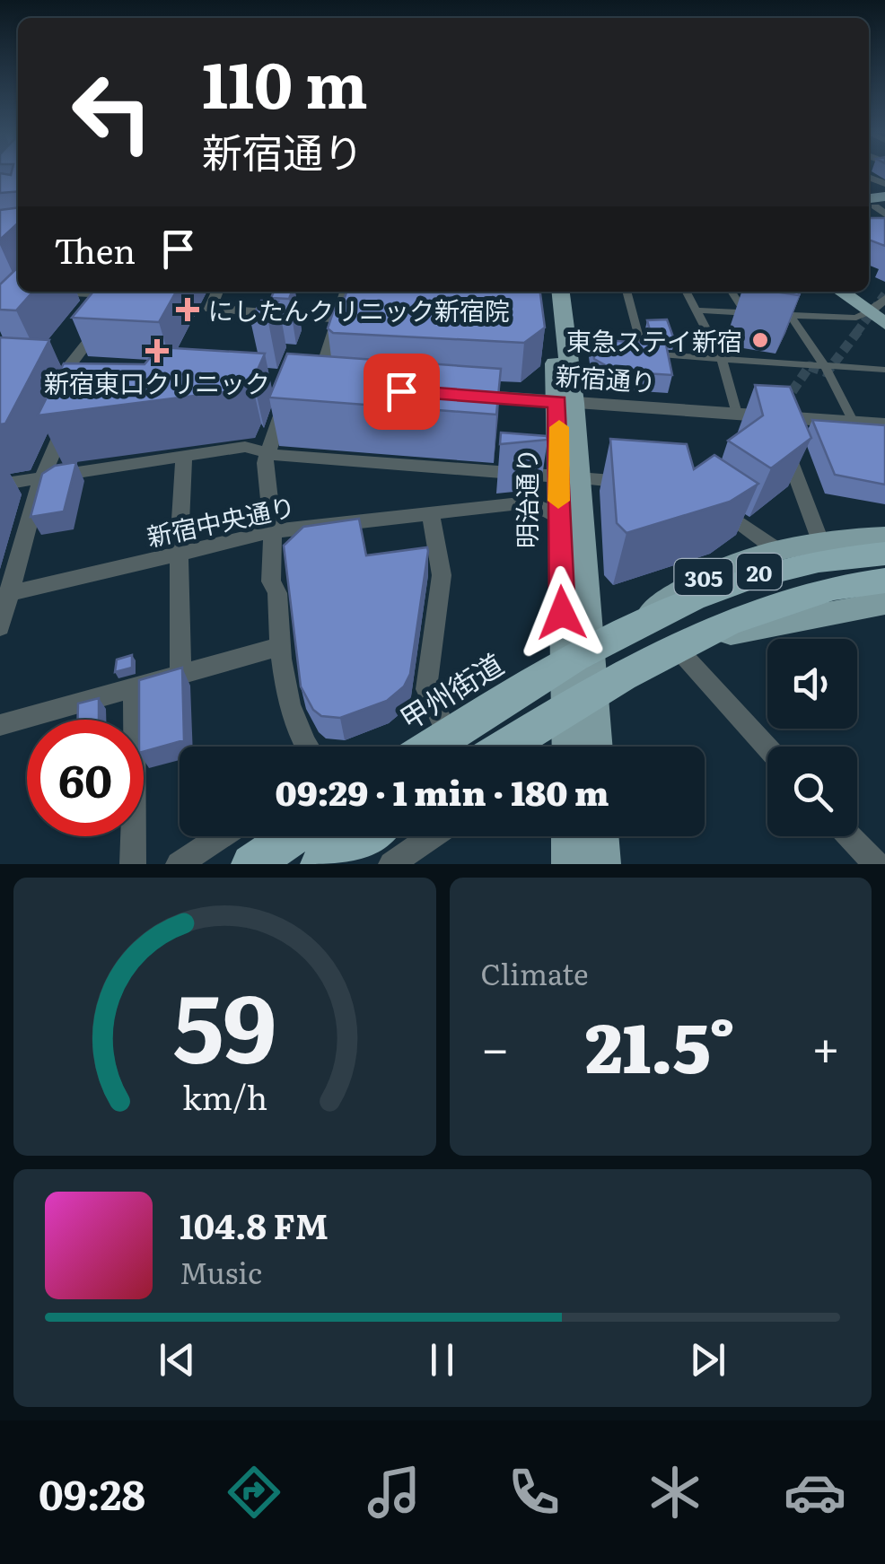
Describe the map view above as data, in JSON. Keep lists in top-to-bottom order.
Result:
{
  "streets": {
    "highway": ["20", "甲州街道"],
    "main road": ["明治通り", "305"],
    "street": ["新宿通り", "新宿中央通り"]
  },
  "crossings": [
    ["新宿通り", "明治通り"],
    ["明治通り", "新宿中央通り"],
    ["明治通り", "20"],
    ["明治通り", "甲州街道"],
    ["305", "甲州街道"]
  ],
  "places": {
    "health": ["にしたんクリニック新宿院", "新宿東口クリニック"],
    "other": ["東急ステイ新宿"]
  },
  "page": {
    "turn": ["110 m", "新宿通り"],
    "then": "Then",
    "limit": "60",
    "trip": "09:29 · 1 min · 180 m",
    "tile": "Climate",
    "heat": ["−", "21.5°", "+"],
    "song": ["104.8 FM", "Music"],
    "tabs": "09:28",
    "gauge": ["59", "km/h"]
  }
}
